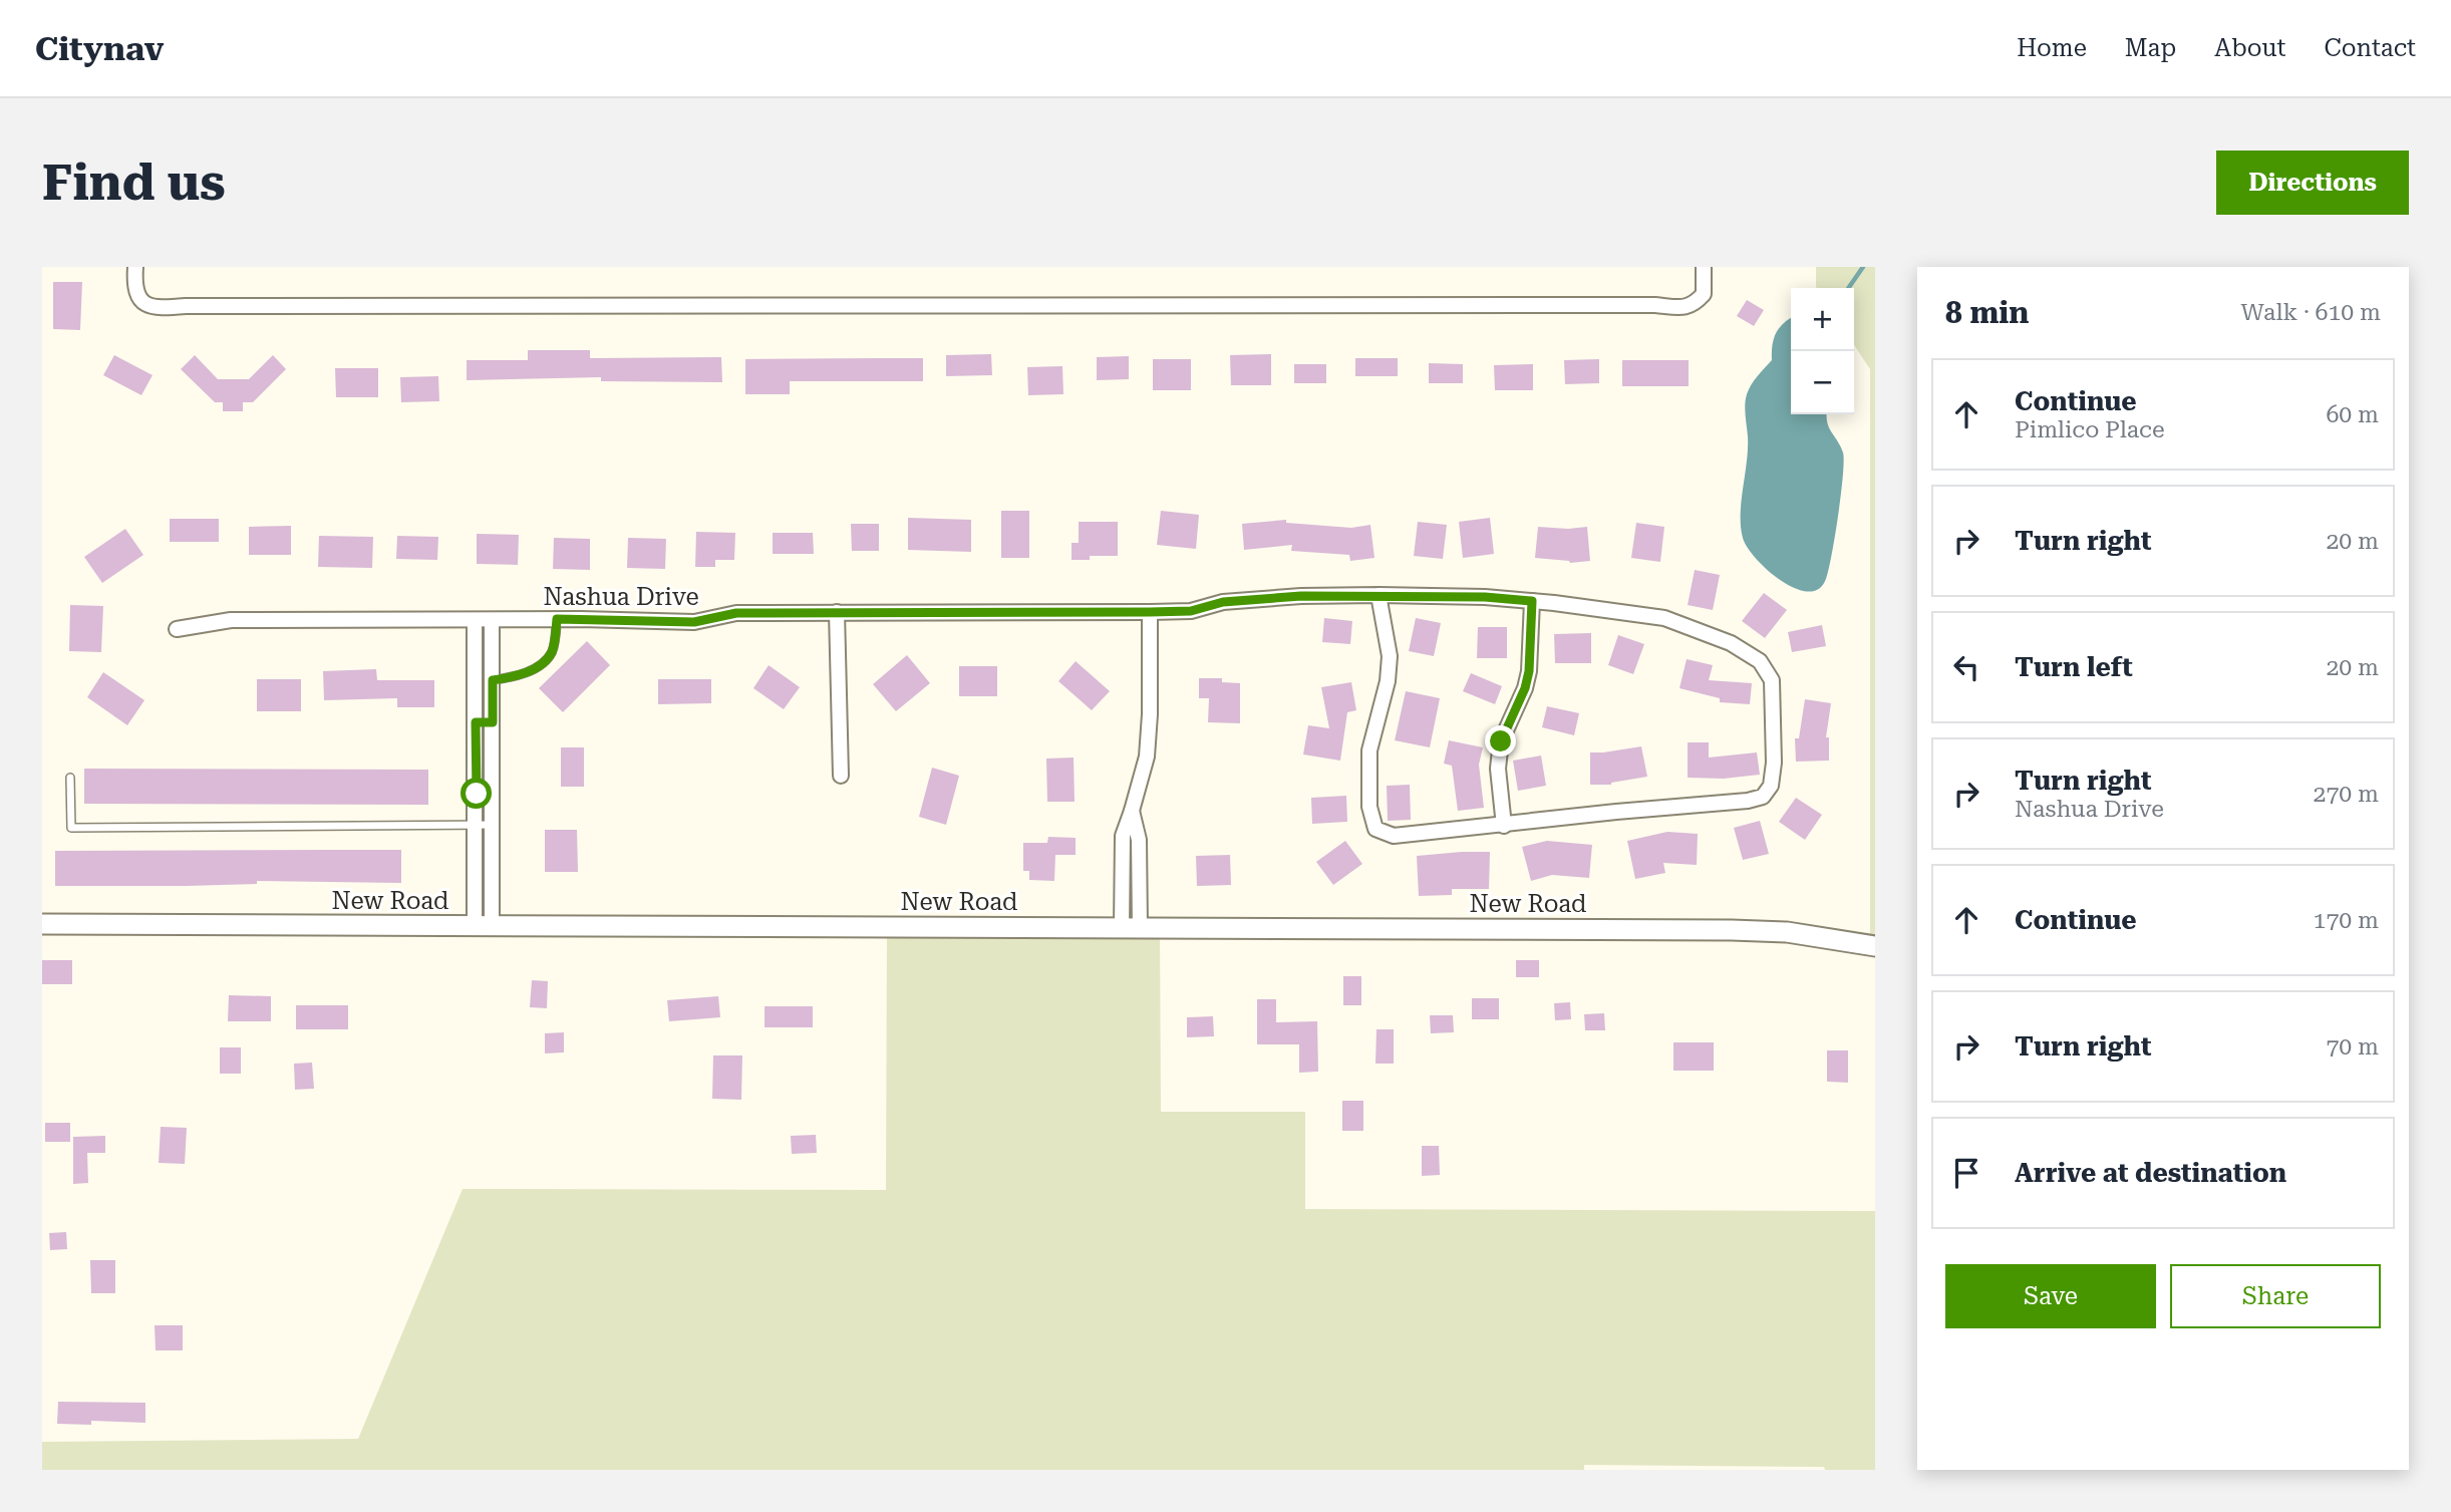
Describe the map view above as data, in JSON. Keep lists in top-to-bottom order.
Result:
{
  "streets": {
    "street": ["Nashua Drive", "New Road"]
  },
  "page": {
    "header": "Citynav",
    "nav": [
      "Home",
      "Map",
      "About",
      "Contact"
    ],
    "buttons": [
      "Directions",
      ["Save", "Share"]
    ],
    "title": "Find us",
    "heading": ["8 min", "Walk · 610 m"],
    "map_buttons": ["+", "−"],
    "list": [
      ["Continue", "Pimlico Place", "60 m"],
      ["Turn right", "20 m"],
      ["Turn left", "20 m"],
      ["Turn right", "Nashua Drive", "270 m"],
      ["Continue", "170 m"],
      ["Turn right", "70 m"],
      "Arrive at destination"
    ]
  }
}
